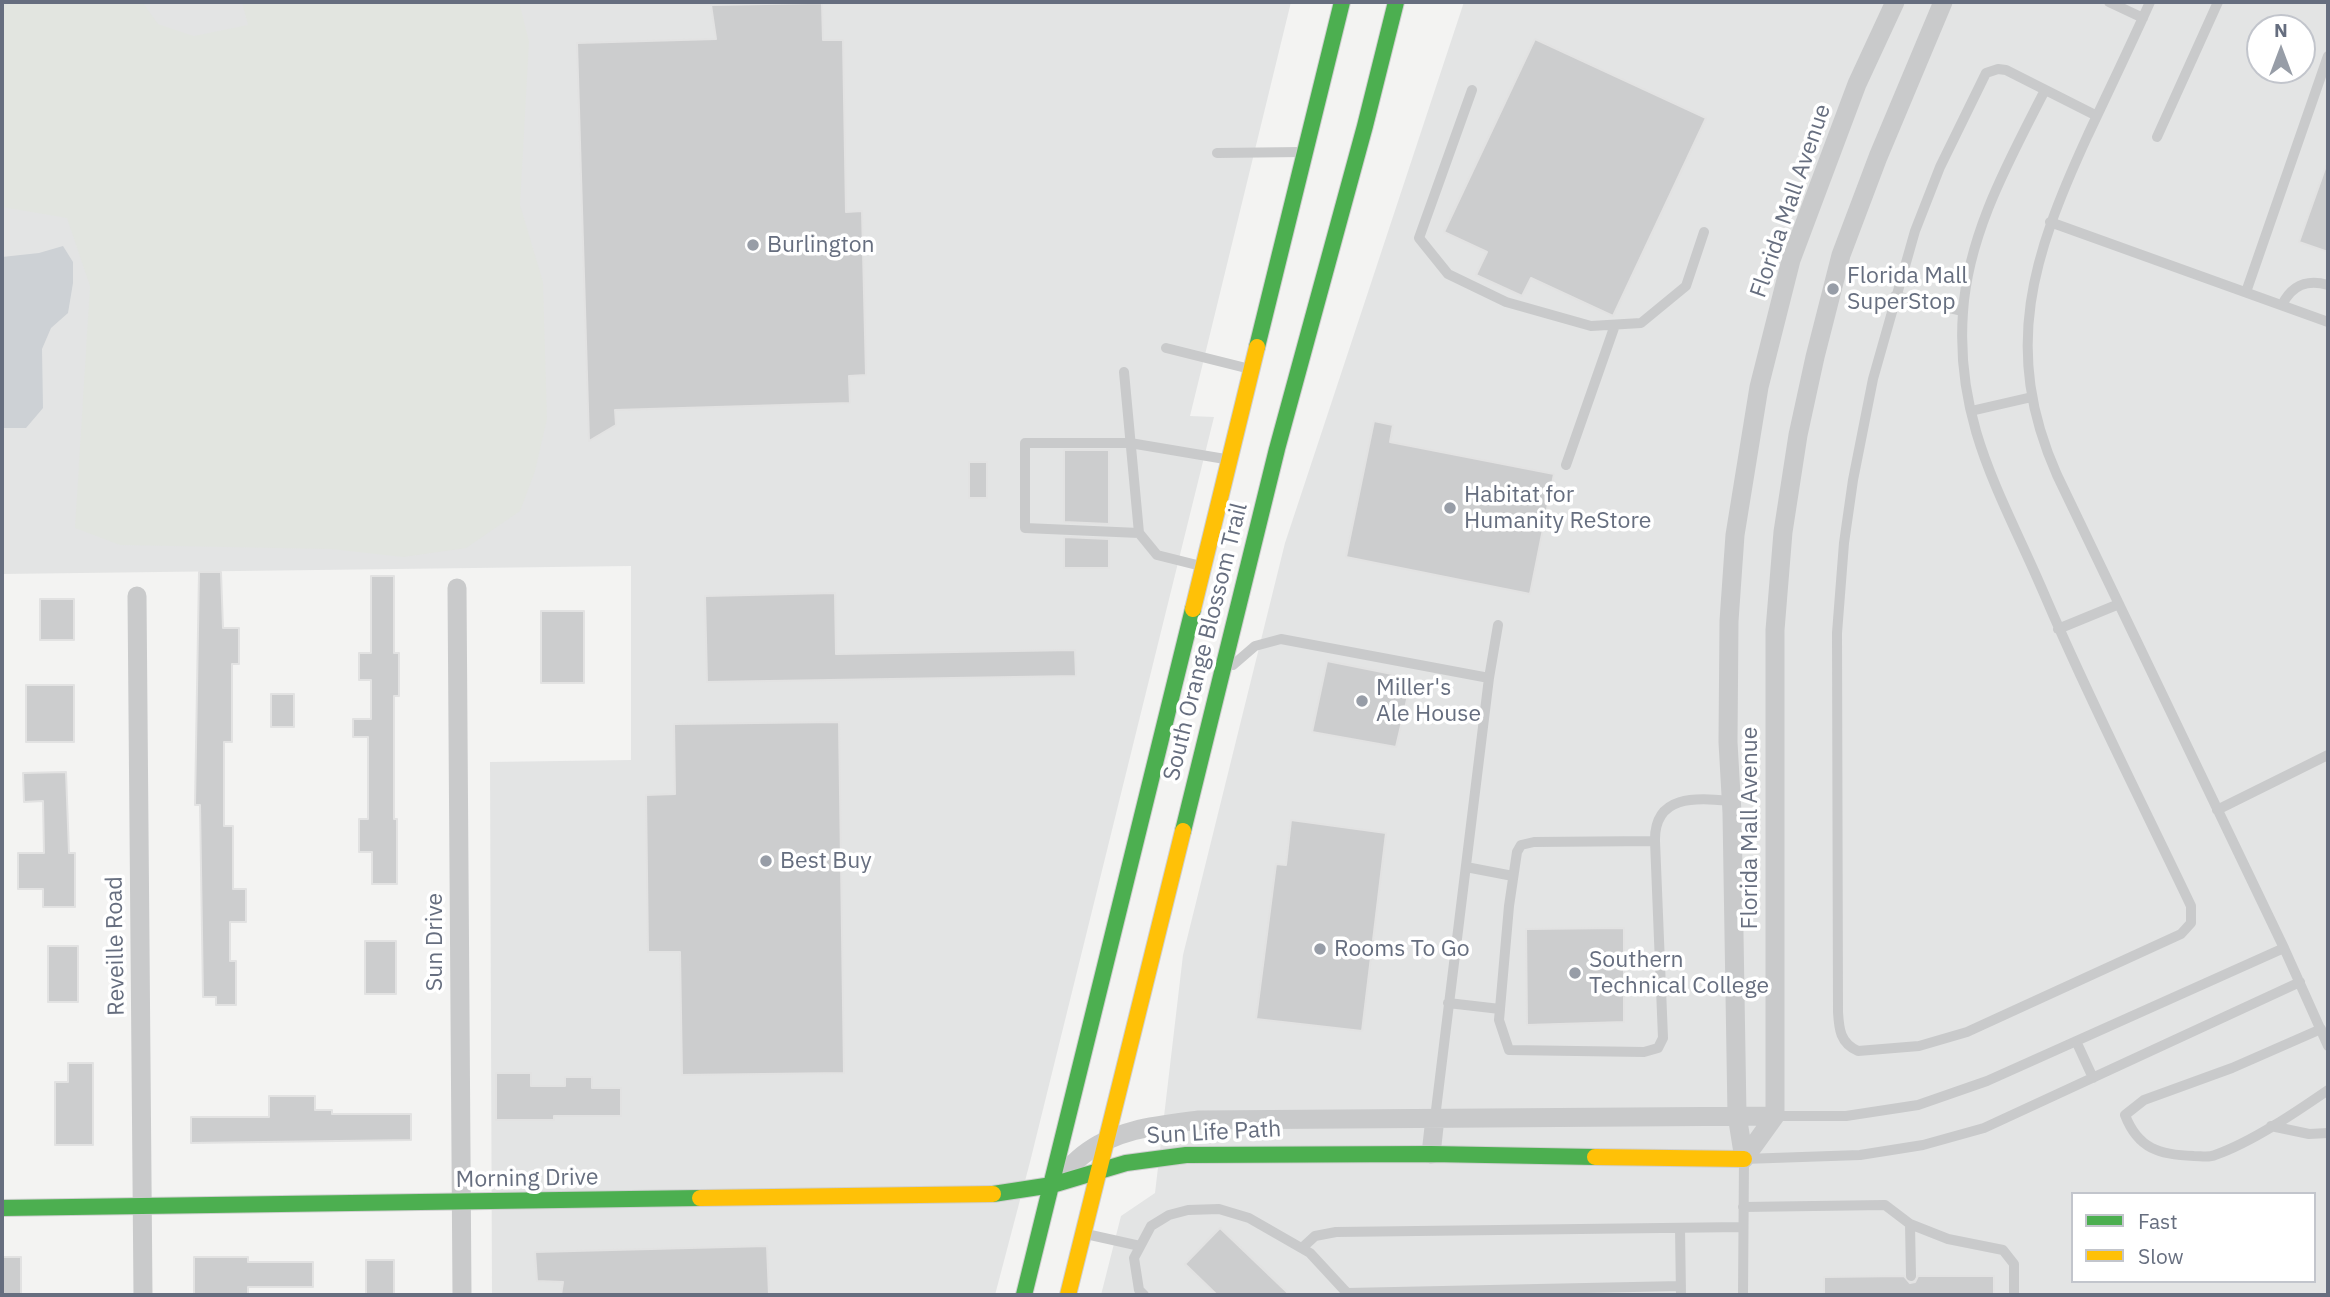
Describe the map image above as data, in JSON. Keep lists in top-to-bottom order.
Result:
{
  "streets": {
    "main road": ["South Orange Blossom Trail", "Sun Life Path", "Morning Drive"],
    "street": ["Florida Mall Avenue", "Sun Drive", "Reveille Road"]
  },
  "crossings": [
    ["Florida Mall Avenue", "Sun Life Path"],
    ["South Orange Blossom Trail", "Sun Life Path"],
    ["South Orange Blossom Trail", "Morning Drive"],
    ["Sun Drive", "Morning Drive"],
    ["Reveille Road", "Morning Drive"],
    ["Sun Life Path", "Morning Drive"]
  ],
  "places": [
    "Burlington",
    "Florida Mall SuperStop",
    "Habitat for Humanity ReStore",
    "Miller's Ale House",
    "Best Buy",
    "Rooms To Go",
    "Southern Technical College"
  ],
  "legend": ["Fast", "Slow"],
  "north": "top"
}
